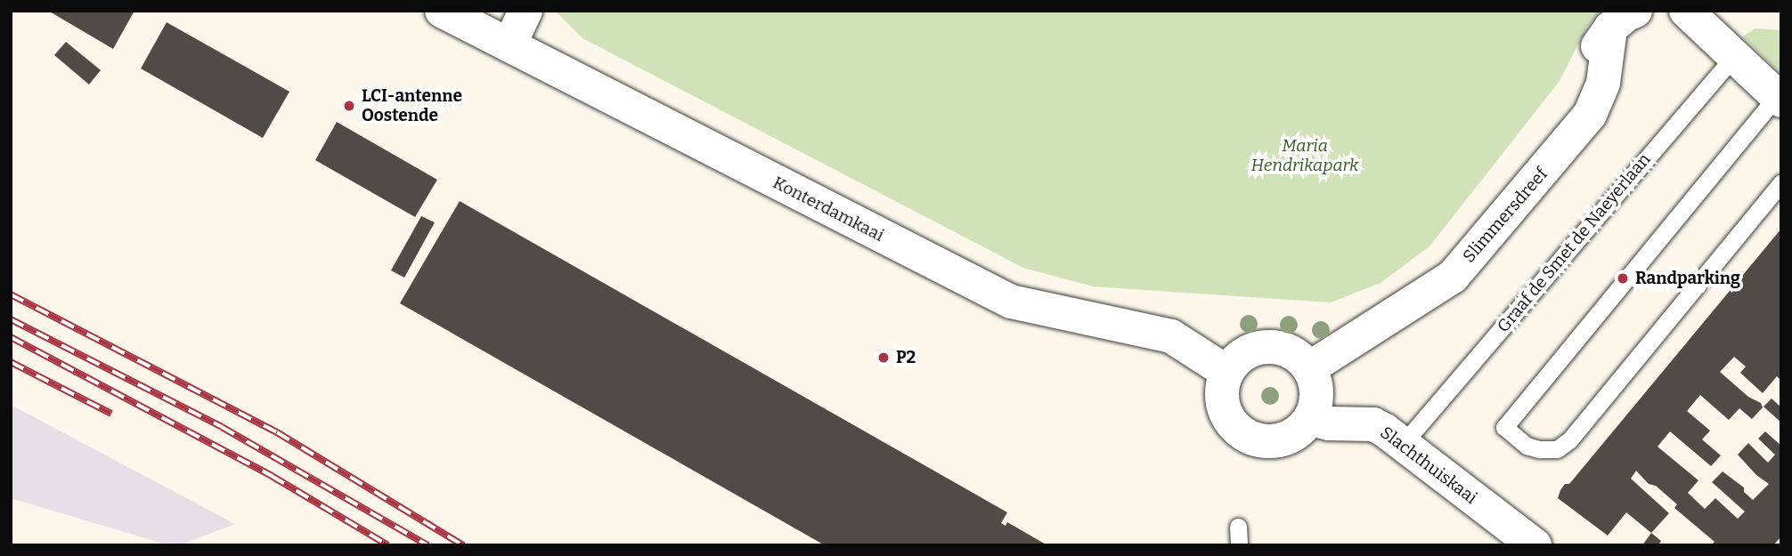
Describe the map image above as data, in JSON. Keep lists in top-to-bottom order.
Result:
{
  "streets": {
    "street": ["Konterdamkaai", "Slimmersdreef", "Slachthuiskaai"],
    "lane": ["Graaf de Smet de Naeyerlaan"]
  },
  "crossings": [
    ["Konterdamkaai", "Slimmersdreef"],
    ["Konterdamkaai", "Slachthuiskaai"],
    ["Slimmersdreef", "Slachthuiskaai"]
  ],
  "parks": ["Maria Hendrikapark"],
  "places": ["LCI-antenne Oostende", "Randparking", "P2"]
}
